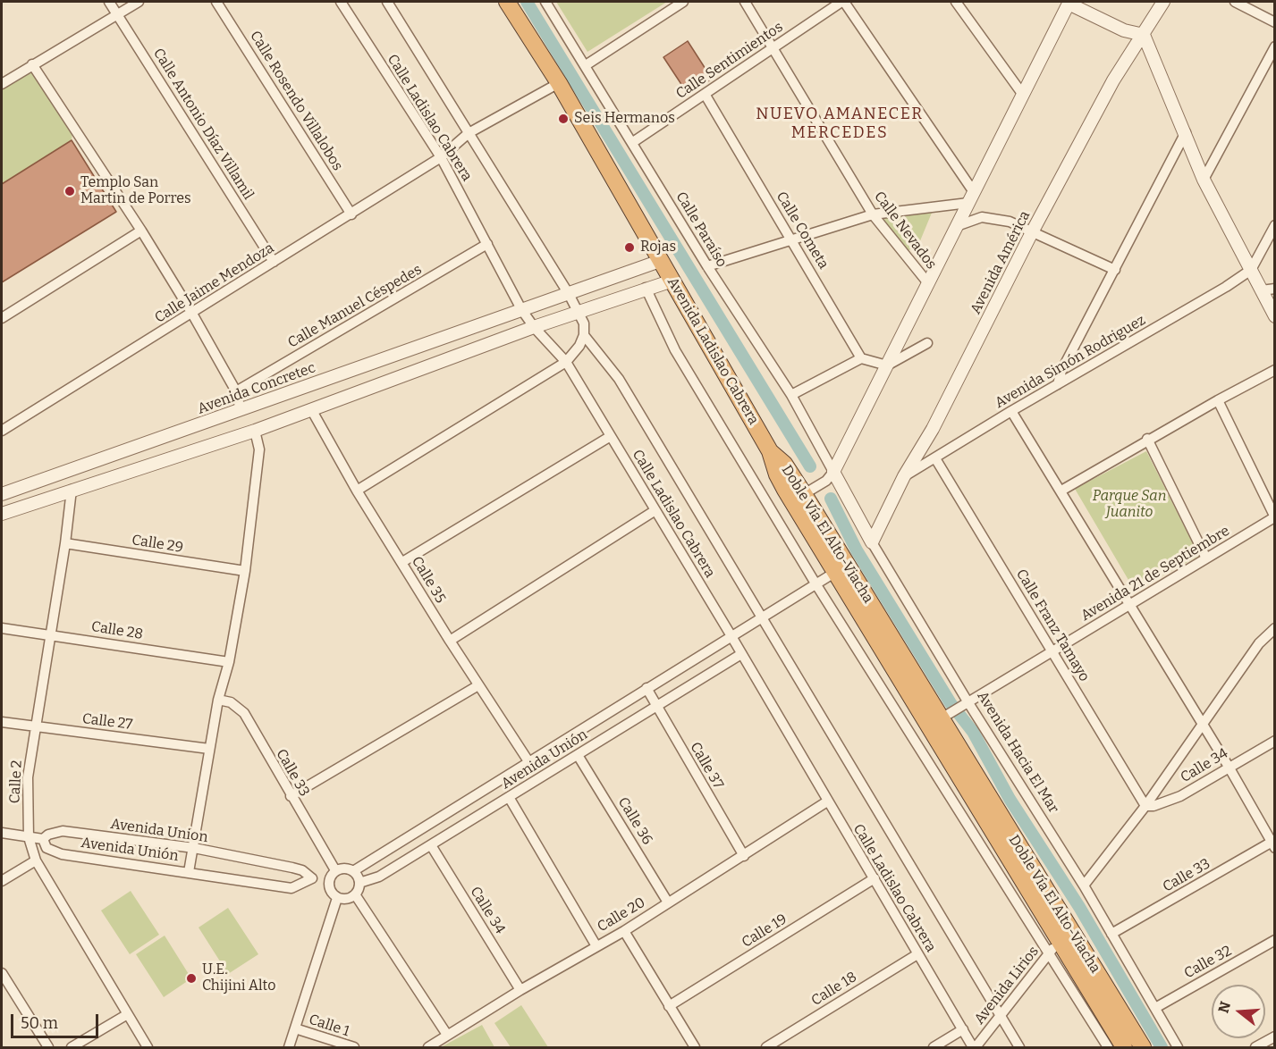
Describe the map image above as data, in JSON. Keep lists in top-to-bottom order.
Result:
{
  "streets": {
    "highway": ["Avenida Ladislao Cabrera", "Doble Vía El Alto-Viacha"],
    "street": [
      "Calle Sentimientos",
      "Calle Rosendo Villalobos",
      "Calle Ladislao Cabrera",
      "Calle Antonio Díaz Villamil",
      "Calle Paraíso",
      "Calle Cometa",
      "Calle Nevados",
      "Avenida América",
      "Calle Jaime Mendoza",
      "Calle Manuel Céspedes",
      "Avenida Simón Rodriguez",
      "Avenida Concretec",
      "Calle 29",
      "Avenida 21 de Septiembre",
      "Calle 35",
      "Calle Franz Tamayo",
      "Calle 28",
      "Calle 27",
      "Avenida Hacia El Mar",
      "Avenida Unión",
      "Calle 37",
      "Calle 34",
      "Calle 33",
      "Calle 2",
      "Calle 36",
      "Avenida Union",
      "Calle 20",
      "Calle 19",
      "Calle 32",
      "Avenida Lirios",
      "Calle 18",
      "Calle 1"
    ]
  },
  "crossings": [
    ["Calle Sentimientos", "Calle Paraíso"],
    ["Calle Sentimientos", "Calle Cometa"],
    ["Calle Sentimientos", "Calle Nevados"],
    ["Calle Rosendo Villalobos", "Calle Jaime Mendoza"],
    ["Calle Ladislao Cabrera", "Calle Jaime Mendoza"],
    ["Calle Ladislao Cabrera", "Calle Manuel Céspedes"],
    ["Calle Ladislao Cabrera", "Avenida Concretec"],
    ["Calle Ladislao Cabrera", "Avenida Unión"],
    ["Calle Ladislao Cabrera", "Calle 20"],
    ["Calle Ladislao Cabrera", "Calle 19"],
    ["Calle Ladislao Cabrera", "Avenida Lirios"],
    ["Calle Ladislao Cabrera", "Calle 18"],
    ["Calle Antonio Díaz Villamil", "Calle Jaime Mendoza"],
    ["Calle Paraíso", "Avenida Hacia El Mar"],
    ["Avenida América", "Avenida Simón Rodriguez"],
    ["Avenida América", "Avenida Hacia El Mar"],
    ["Calle Jaime Mendoza", "Avenida Ladislao Cabrera"],
    ["Avenida Ladislao Cabrera", "Avenida Concretec"],
    ["Avenida Ladislao Cabrera", "Doble Vía El Alto-Viacha"],
    ["Avenida Simón Rodriguez", "Calle Franz Tamayo"],
    ["Doble Vía El Alto-Viacha", "Avenida 21 de Septiembre"],
    ["Doble Vía El Alto-Viacha", "Avenida Lirios"],
    ["Calle 29", "Calle 2"],
    ["Avenida 21 de Septiembre", "Calle Franz Tamayo"],
    ["Avenida 21 de Septiembre", "Avenida Hacia El Mar"],
    ["Calle Franz Tamayo", "Calle 34"],
    ["Calle 28", "Calle 2"],
    ["Calle 27", "Calle 2"],
    ["Avenida Hacia El Mar", "Calle 33"],
    ["Avenida Hacia El Mar", "Calle 32"],
    ["Avenida Unión", "Calle 37"],
    ["Avenida Unión", "Calle 34"],
    ["Avenida Unión", "Calle 33"],
    ["Avenida Unión", "Calle 36"],
    ["Avenida Unión", "Avenida Union"],
    ["Calle 37", "Calle 20"],
    ["Calle 34", "Calle 20"],
    ["Calle 33", "Avenida Union"],
    ["Calle 2", "Avenida Union"],
    ["Calle 36", "Calle 20"]
  ],
  "districts": ["NUEVO AMANECER MERCEDES"],
  "parks": ["Parque San Juanito"],
  "places": [
    "Seis Hermanos",
    "Templo San Martin de Porres",
    "Rojas",
    "U.E. Chijini Alto"
  ],
  "scale_bar": "50 m",
  "north": "left"
}
